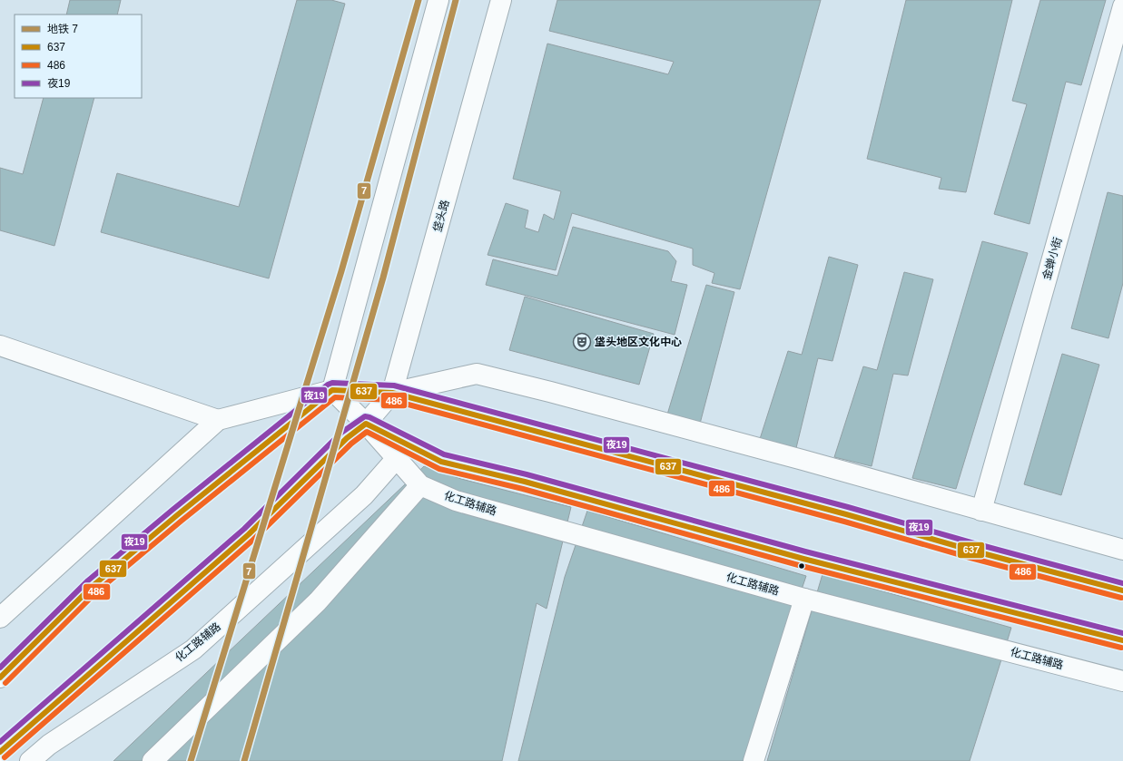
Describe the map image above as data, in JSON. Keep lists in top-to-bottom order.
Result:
{
  "streets": {
    "street": ["垡头路", "金蝉小街", "化工路辅路"]
  },
  "crossings": [
    ["垡头路", "化工路辅路"]
  ],
  "places": {
    "theatre": ["垡头地区文化中心"]
  },
  "lines": [
    "metro line 7",
    "transit line 夜19",
    "transit line 637",
    "transit line 486"
  ],
  "legend": [
    "地铁 7",
    "637",
    "486",
    "夜19"
  ]
}
